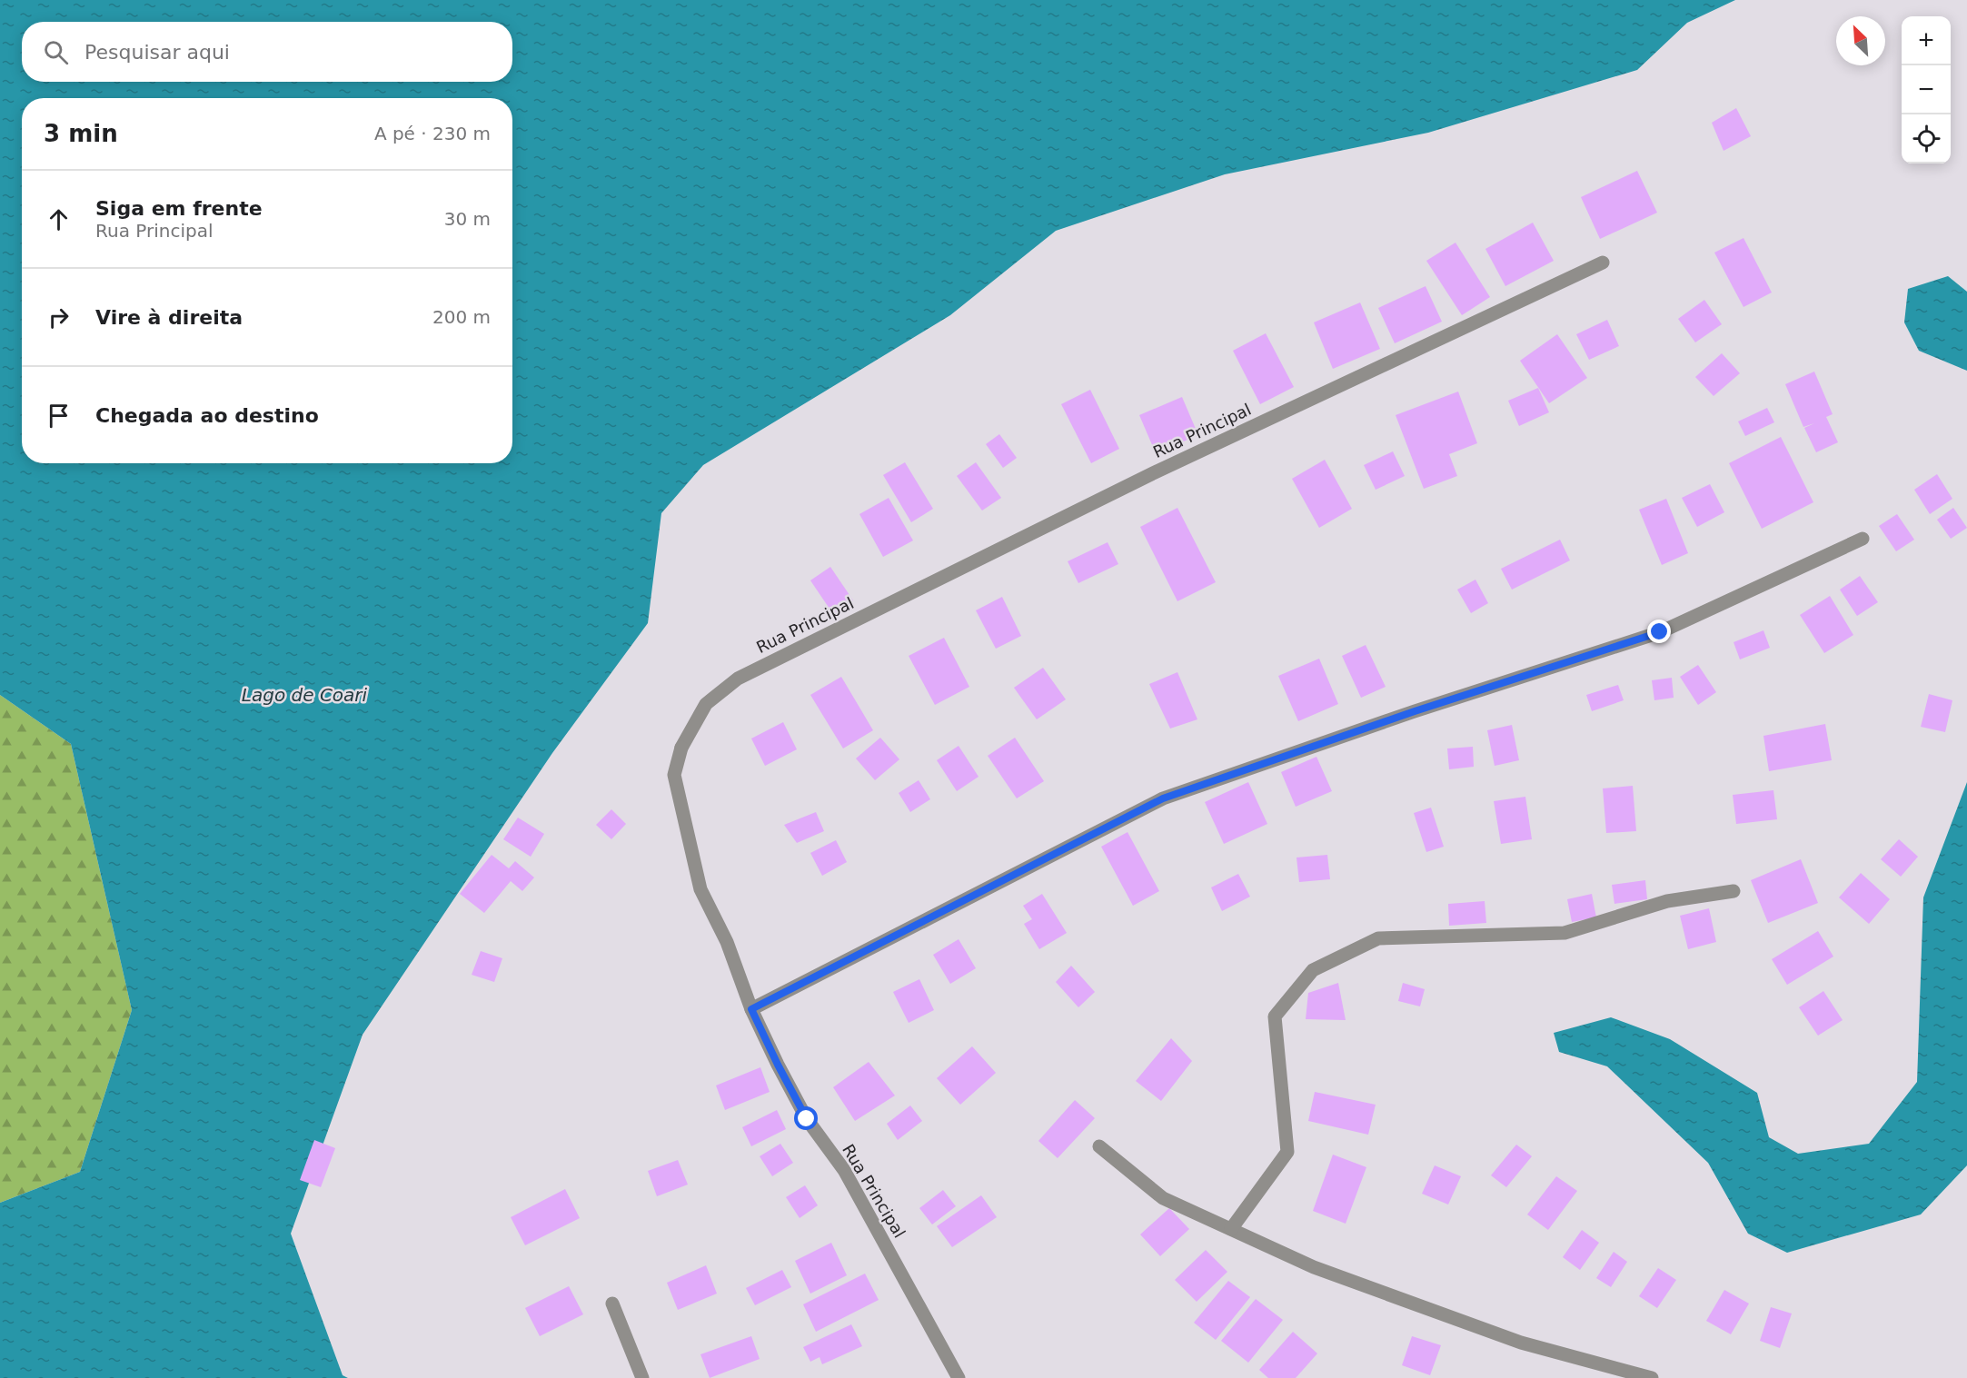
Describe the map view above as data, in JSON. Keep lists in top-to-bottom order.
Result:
{
  "streets": {
    "street": ["Rua Principal"]
  },
  "water": ["Lago de Coari"],
  "north": "top left",
  "page": {
    "map_buttons": ["+", "−"],
    "search": "Pesquisar aqui",
    "heading": ["3 min", "A pé · 230 m"],
    "list": [
      ["Siga em frente", "Rua Principal", "30 m"],
      ["Vire à direita", "200 m"],
      "Chegada ao destino"
    ]
  }
}
